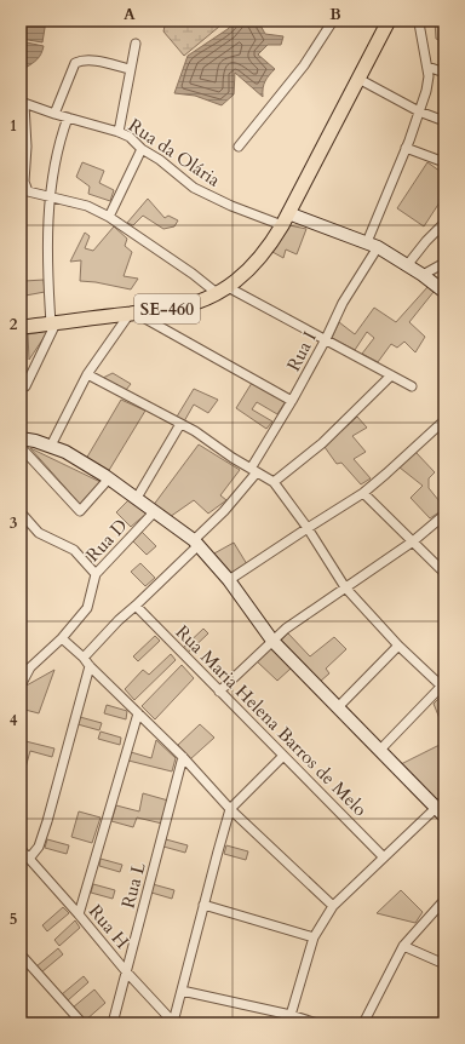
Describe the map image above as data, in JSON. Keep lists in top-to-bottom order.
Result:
{
  "streets": {
    "main road": ["SE-460"],
    "street": [
      "Rua da Olária",
      "Rua I",
      "Rua D",
      "Rua Maria Helena Barros de Melo",
      "Rua L",
      "Rua H"
    ]
  },
  "crossings": [
    ["Rua da Olária", "SE-460"],
    ["Rua I", "Rua Maria Helena Barros de Melo"],
    ["Rua L", "Rua H"]
  ],
  "grid": {
    "columns": ["A", "B"],
    "rows": [
      "1",
      "2",
      "3",
      "4",
      "5"
    ]
  }
}
